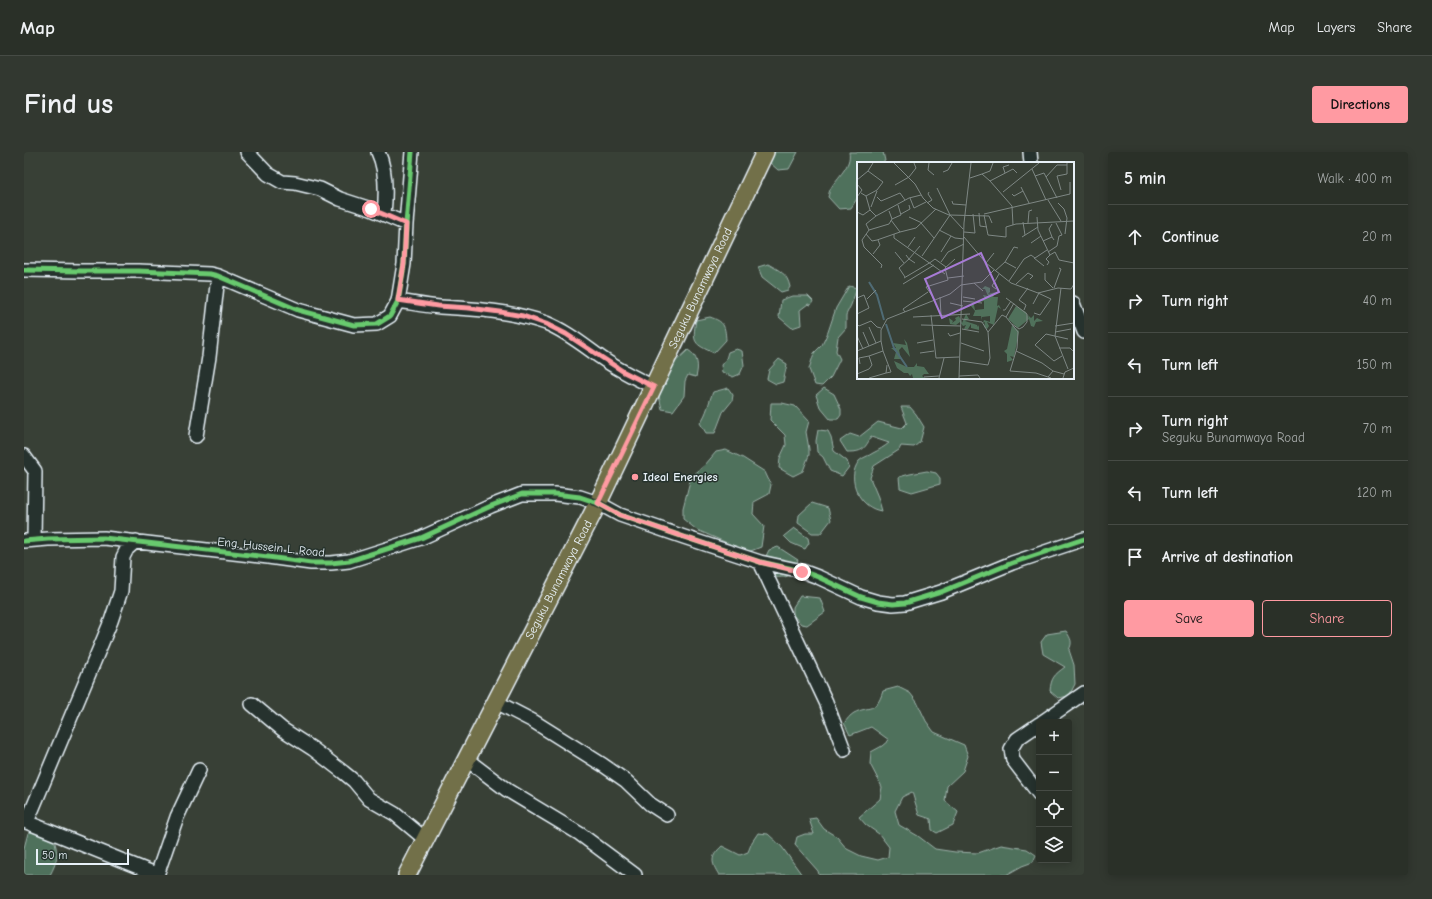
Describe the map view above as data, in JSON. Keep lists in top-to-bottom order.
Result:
{
  "streets": {
    "main road": ["Seguku Bunamwaya Road"],
    "street": ["Eng. Hussein L. Road"]
  },
  "crossings": [
    ["Seguku Bunamwaya Road", "Eng. Hussein L. Road"]
  ],
  "places": ["Ideal Energies"],
  "scale_bar": "50 m",
  "page": {
    "header": "Map",
    "nav": ["Map", "Layers", "Share"],
    "buttons": [
      "Directions",
      ["Save", "Share"]
    ],
    "title": "Find us",
    "heading": ["5 min", "Walk · 400 m"],
    "list": [
      ["Continue", "20 m"],
      ["Turn right", "40 m"],
      ["Turn left", "150 m"],
      ["Turn right", "Seguku Bunamwaya Road", "70 m"],
      ["Turn left", "120 m"],
      "Arrive at destination"
    ],
    "map_buttons": ["+", "−"],
    "scale": "50 m"
  }
}
